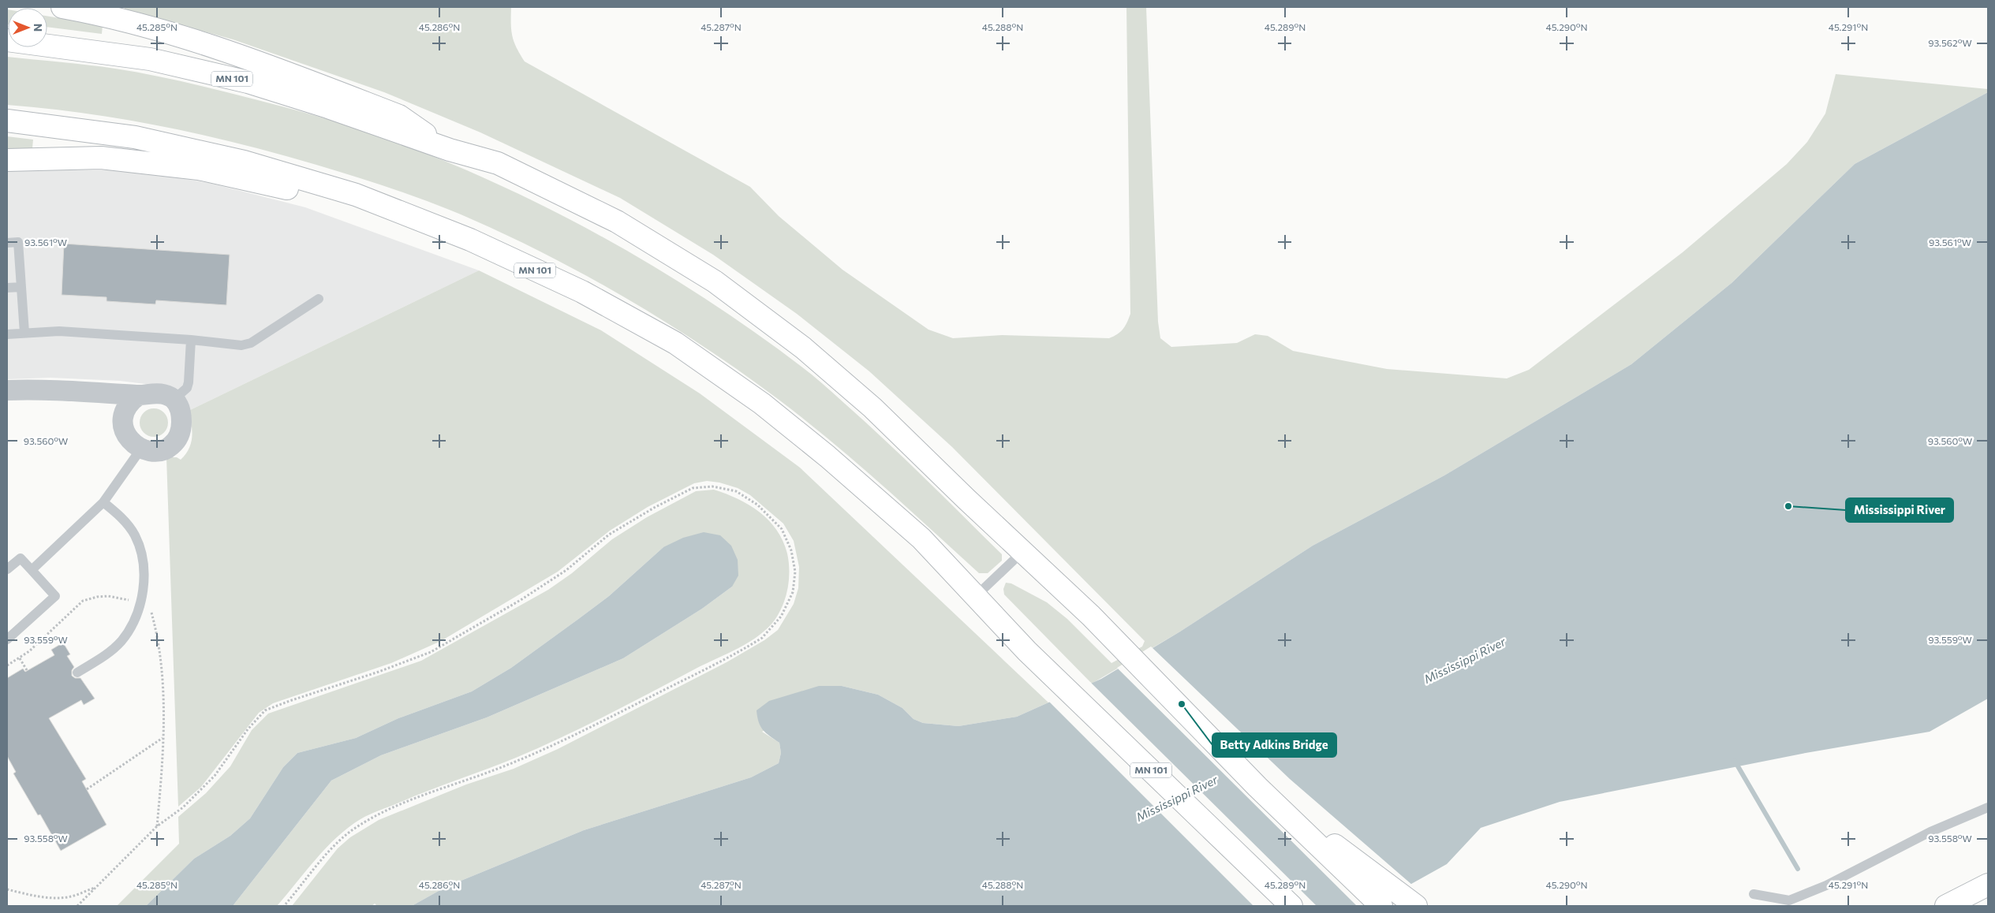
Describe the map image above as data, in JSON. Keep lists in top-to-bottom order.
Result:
{
  "streets": {
    "highway": ["MN 101"]
  },
  "water": ["Mississippi River"],
  "places": ["Mississippi River", "Betty Adkins Bridge"],
  "north": "right",
  "coordinates": [
    "45.285°N",
    "45.286°N",
    "45.287°N",
    "45.288°N",
    "45.289°N",
    "45.290°N",
    "45.291°N",
    "93.562°W",
    "93.561°W",
    "93.560°W",
    "93.559°W",
    "93.558°W"
  ]
}
